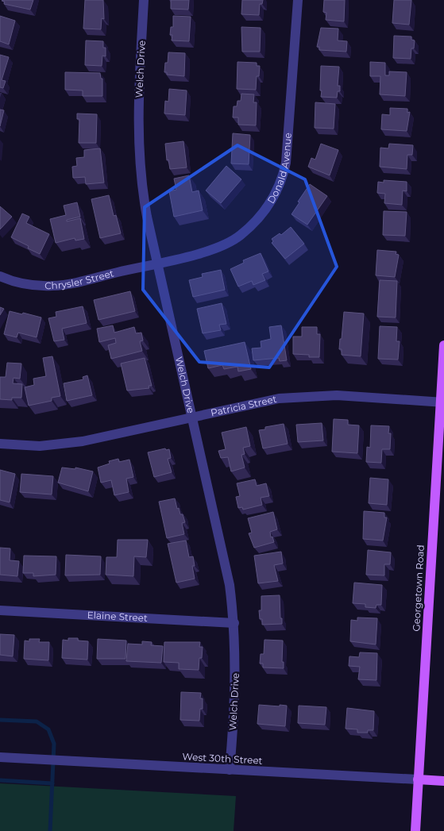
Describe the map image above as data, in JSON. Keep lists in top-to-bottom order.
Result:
{
  "streets": {
    "main road": ["Georgetown Road", "West 30th Street"],
    "street": [
      "Welch Drive",
      "Donald Avenue",
      "Chrysler Street",
      "Patricia Street",
      "Elaine Street"
    ]
  },
  "crossings": [
    ["Welch Drive", "Donald Avenue"],
    ["Welch Drive", "Chrysler Street"],
    ["Welch Drive", "Patricia Street"],
    ["Welch Drive", "Elaine Street"],
    ["Welch Drive", "West 30th Street"],
    ["Donald Avenue", "Chrysler Street"],
    ["Patricia Street", "Georgetown Road"],
    ["Georgetown Road", "West 30th Street"]
  ]
}
